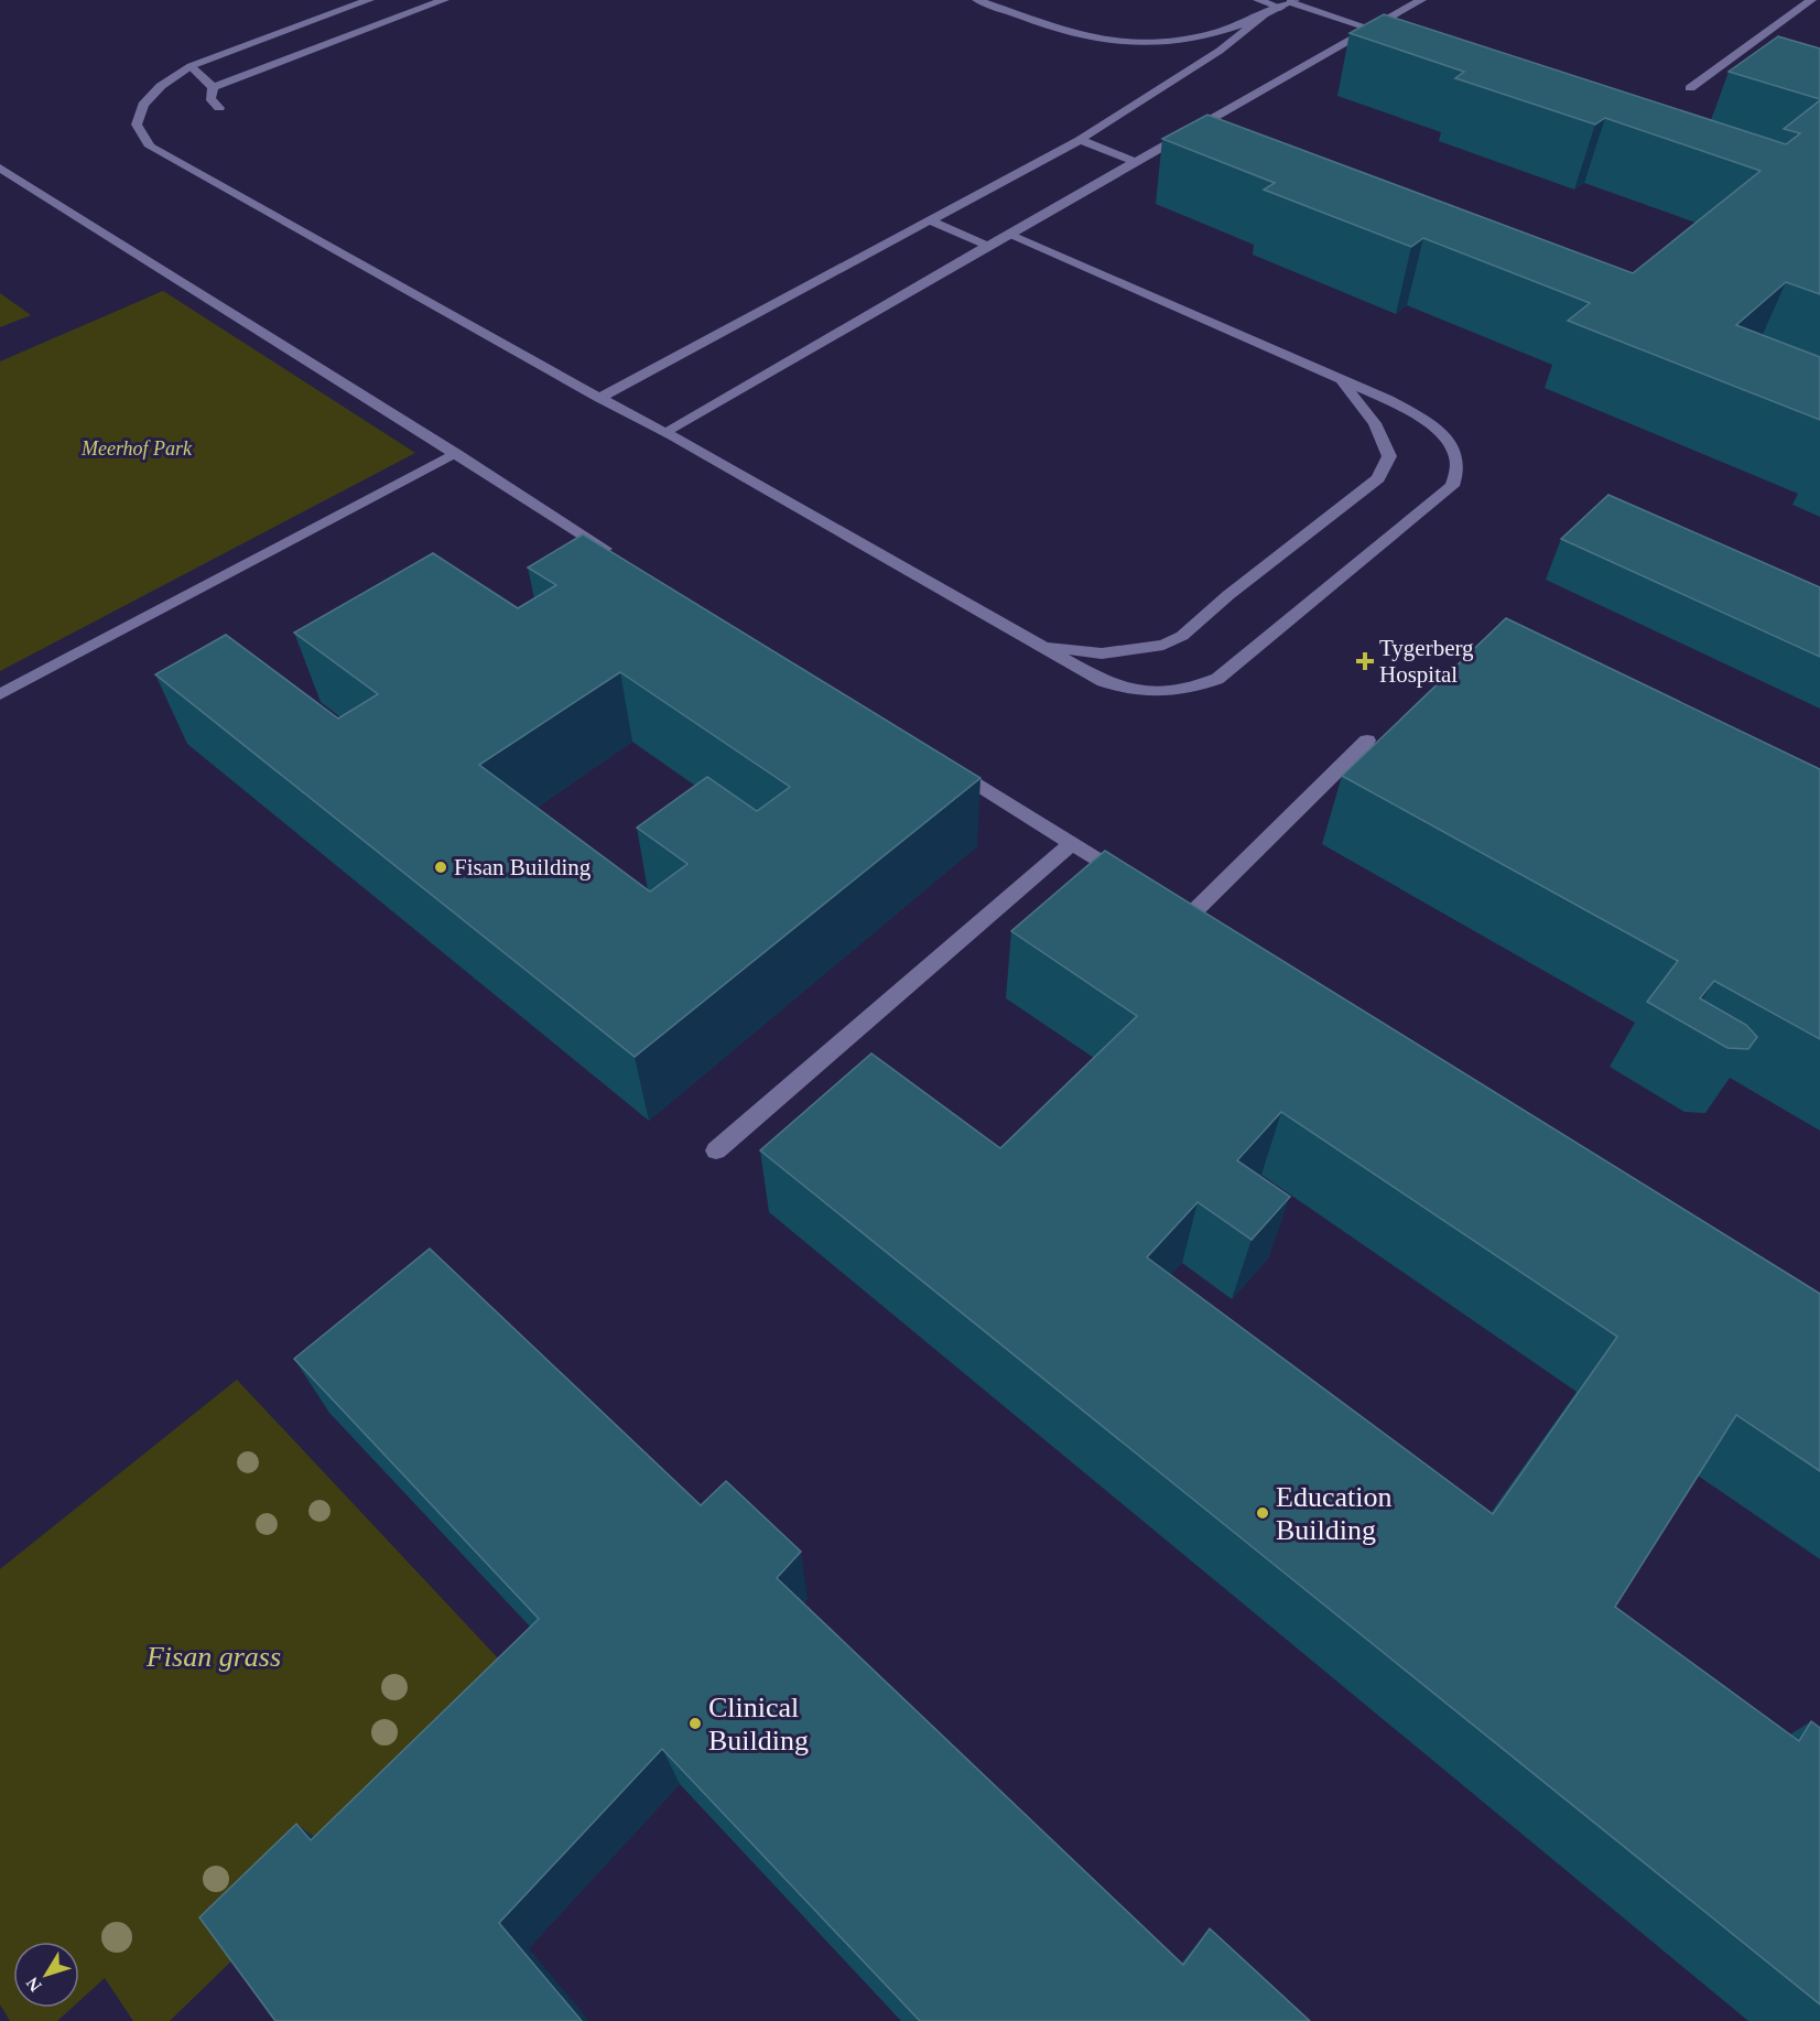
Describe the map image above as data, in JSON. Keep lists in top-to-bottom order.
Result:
{
  "parks": ["Meerhof Park", "Fisan grass"],
  "places": {
    "health": ["Tygerberg Hospital"],
    "other": ["Fisan Building", "Education Building", "Clinical Building"]
  },
  "north": "bottom left"
}
